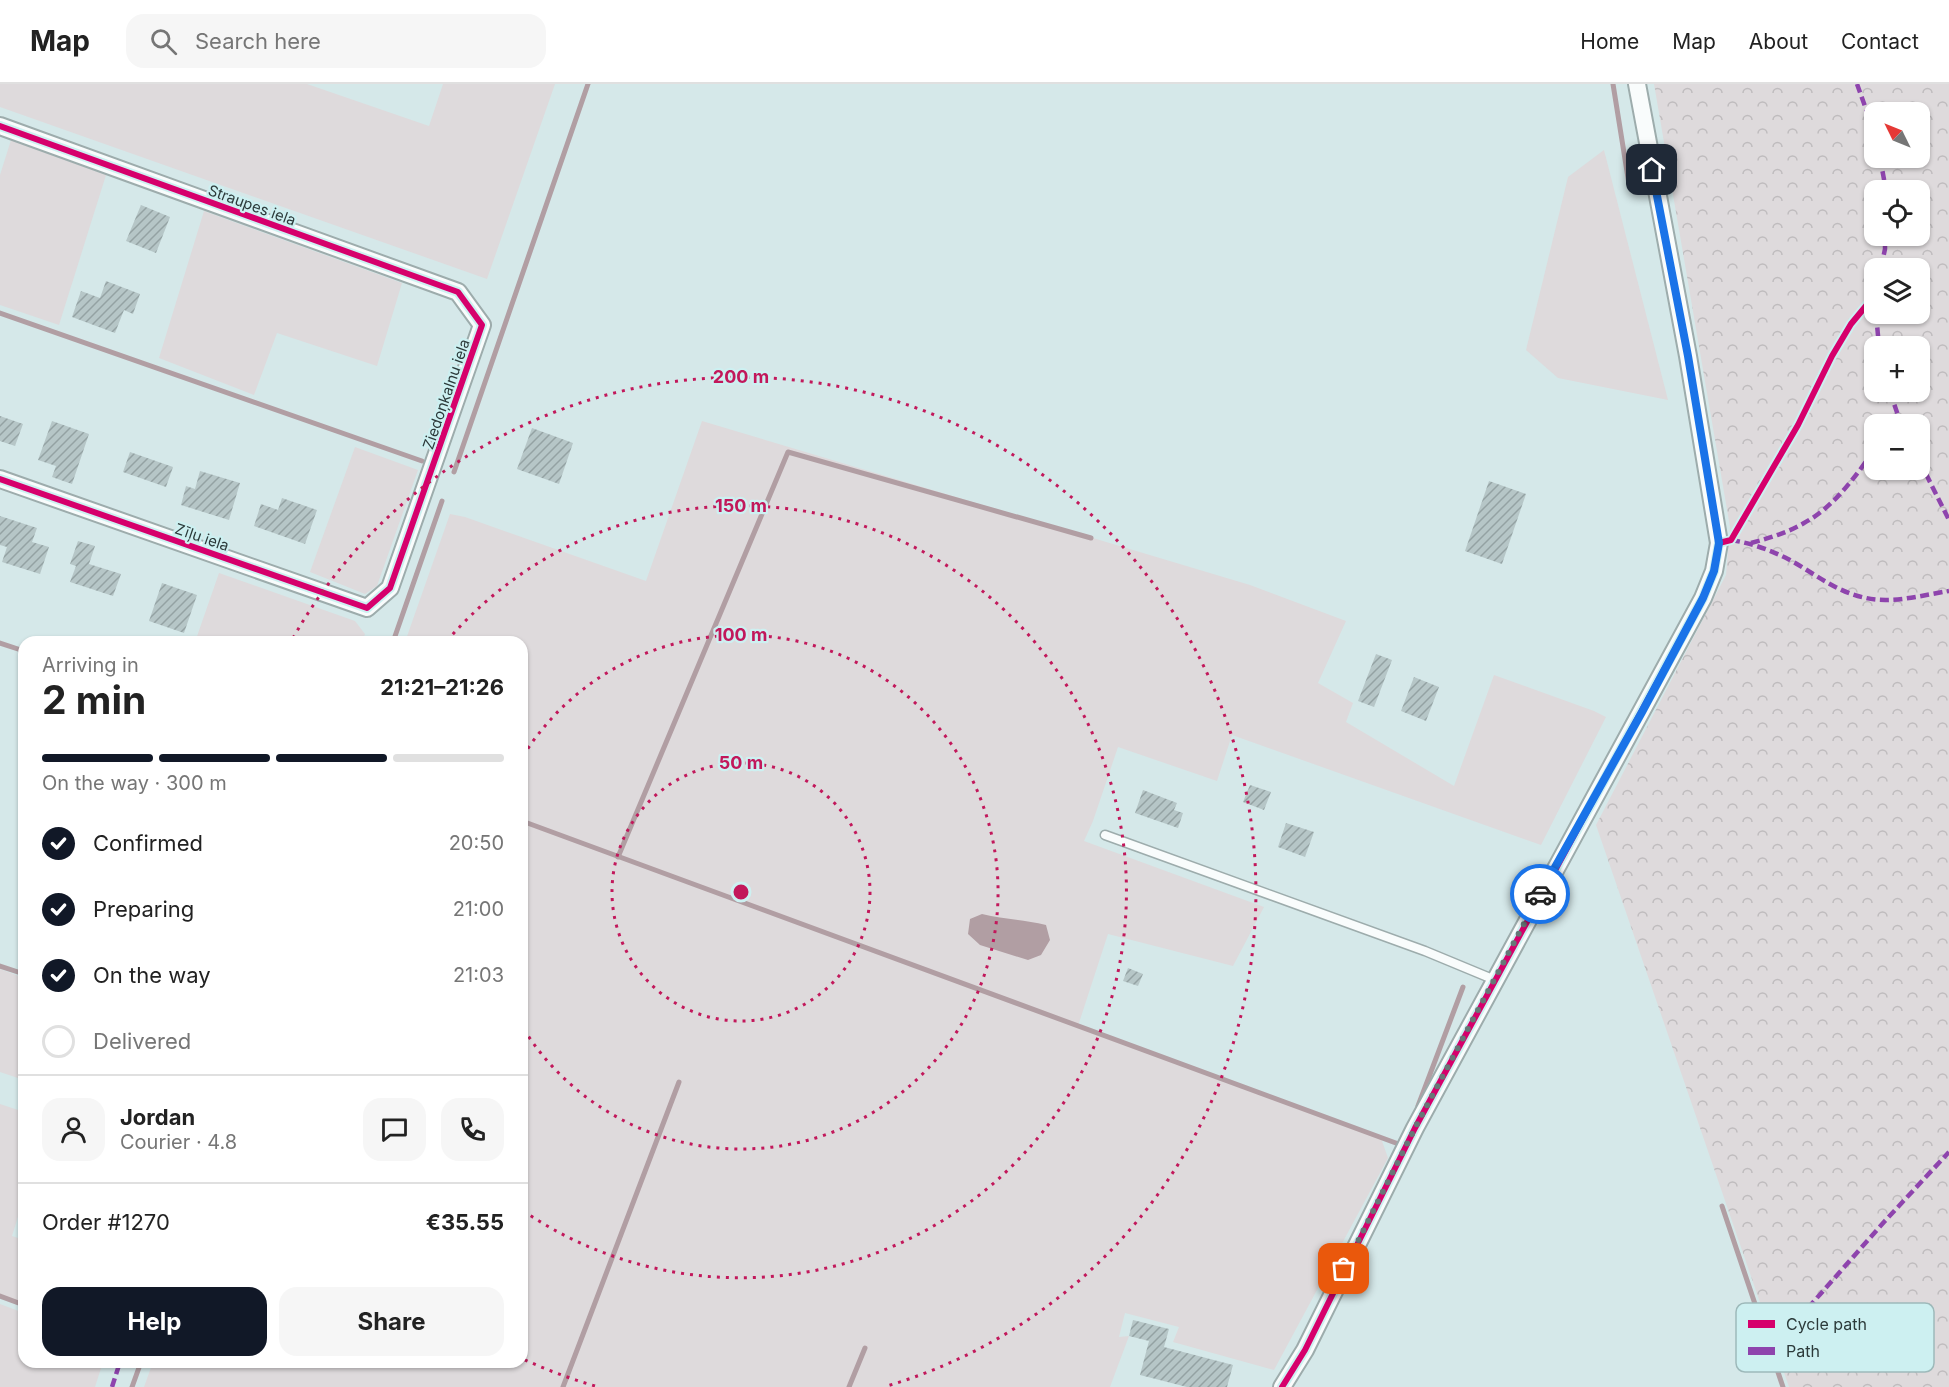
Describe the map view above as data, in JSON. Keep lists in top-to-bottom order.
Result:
{
  "streets": {
    "street": ["Straupes iela", "Ziedoņkalnu iela", "Zīļu iela"]
  },
  "crossings": [
    ["Straupes iela", "Ziedoņkalnu iela"],
    ["Ziedoņkalnu iela", "Zīļu iela"]
  ],
  "legend": ["Cycle path", "Path"],
  "north": "top left",
  "page": {
    "header": "Map",
    "search": "Search here",
    "nav": [
      "Home",
      "Map",
      "About",
      "Contact"
    ],
    "map_buttons": ["+", "−"],
    "heading": ["2 min", "Arriving in", "21:21–21:26"],
    "panel": [
      "Jordan",
      "Courier · 4.8",
      "Order #1270",
      "€35.55"
    ],
    "bar": "On the way · 300 m",
    "list": [
      ["Confirmed", "20:50"],
      ["Preparing", "21:00"],
      ["On the way", "21:03"],
      "Delivered"
    ],
    "buttons": ["Help", "Share"]
  },
  "rings": [
    "200 m",
    "150 m",
    "100 m",
    "50 m"
  ]
}
